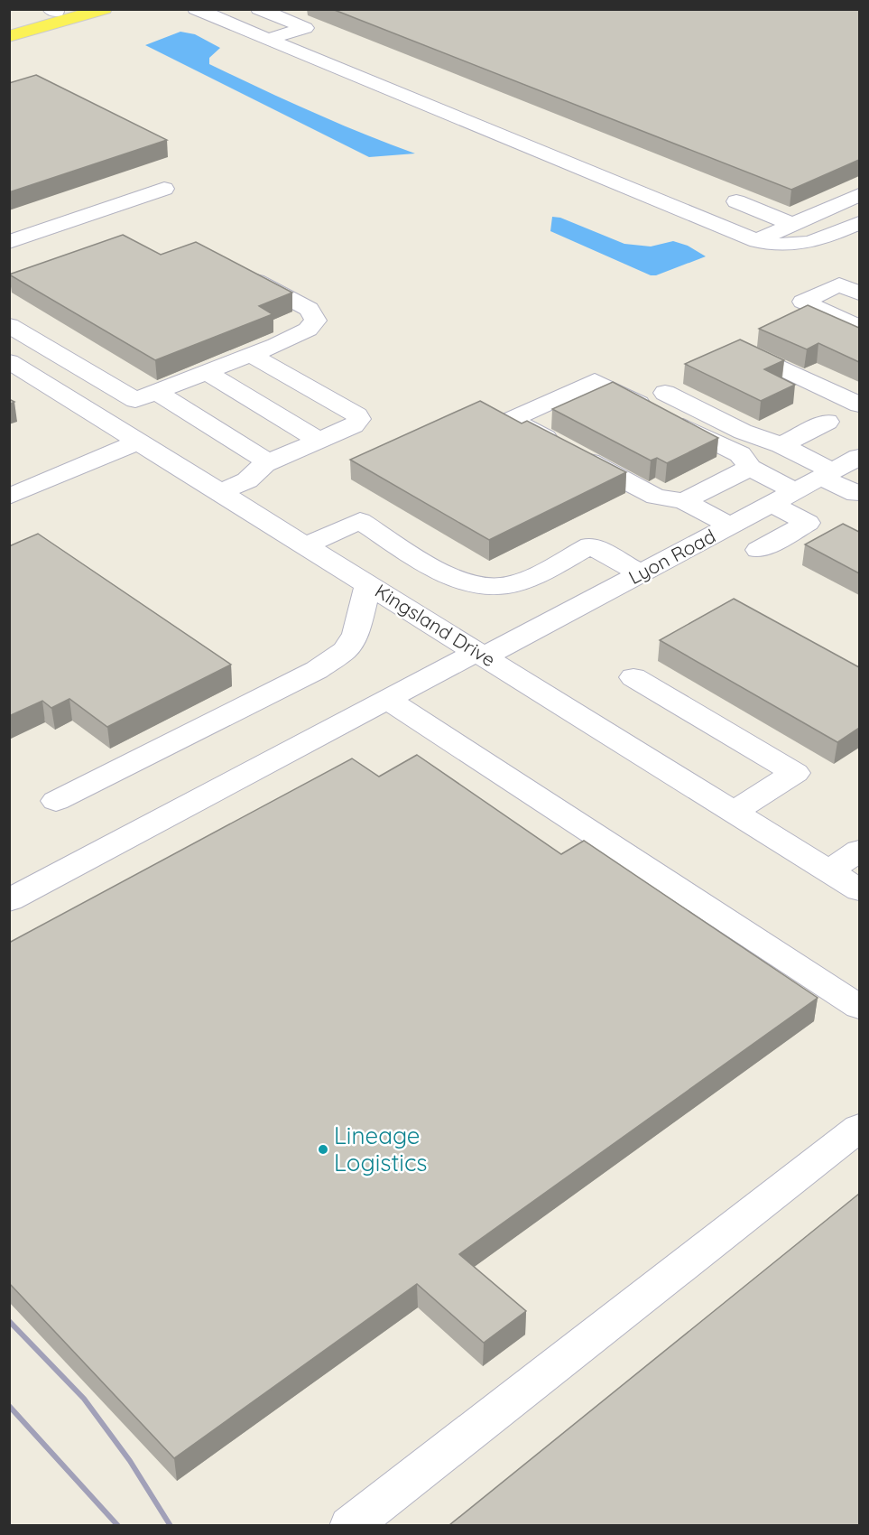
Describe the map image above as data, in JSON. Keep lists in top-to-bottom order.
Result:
{
  "streets": {
    "street": ["Lyon Road", "Kingsland Drive"]
  },
  "crossings": [
    ["Lyon Road", "Kingsland Drive"]
  ],
  "places": ["Lineage Logistics"]
}
